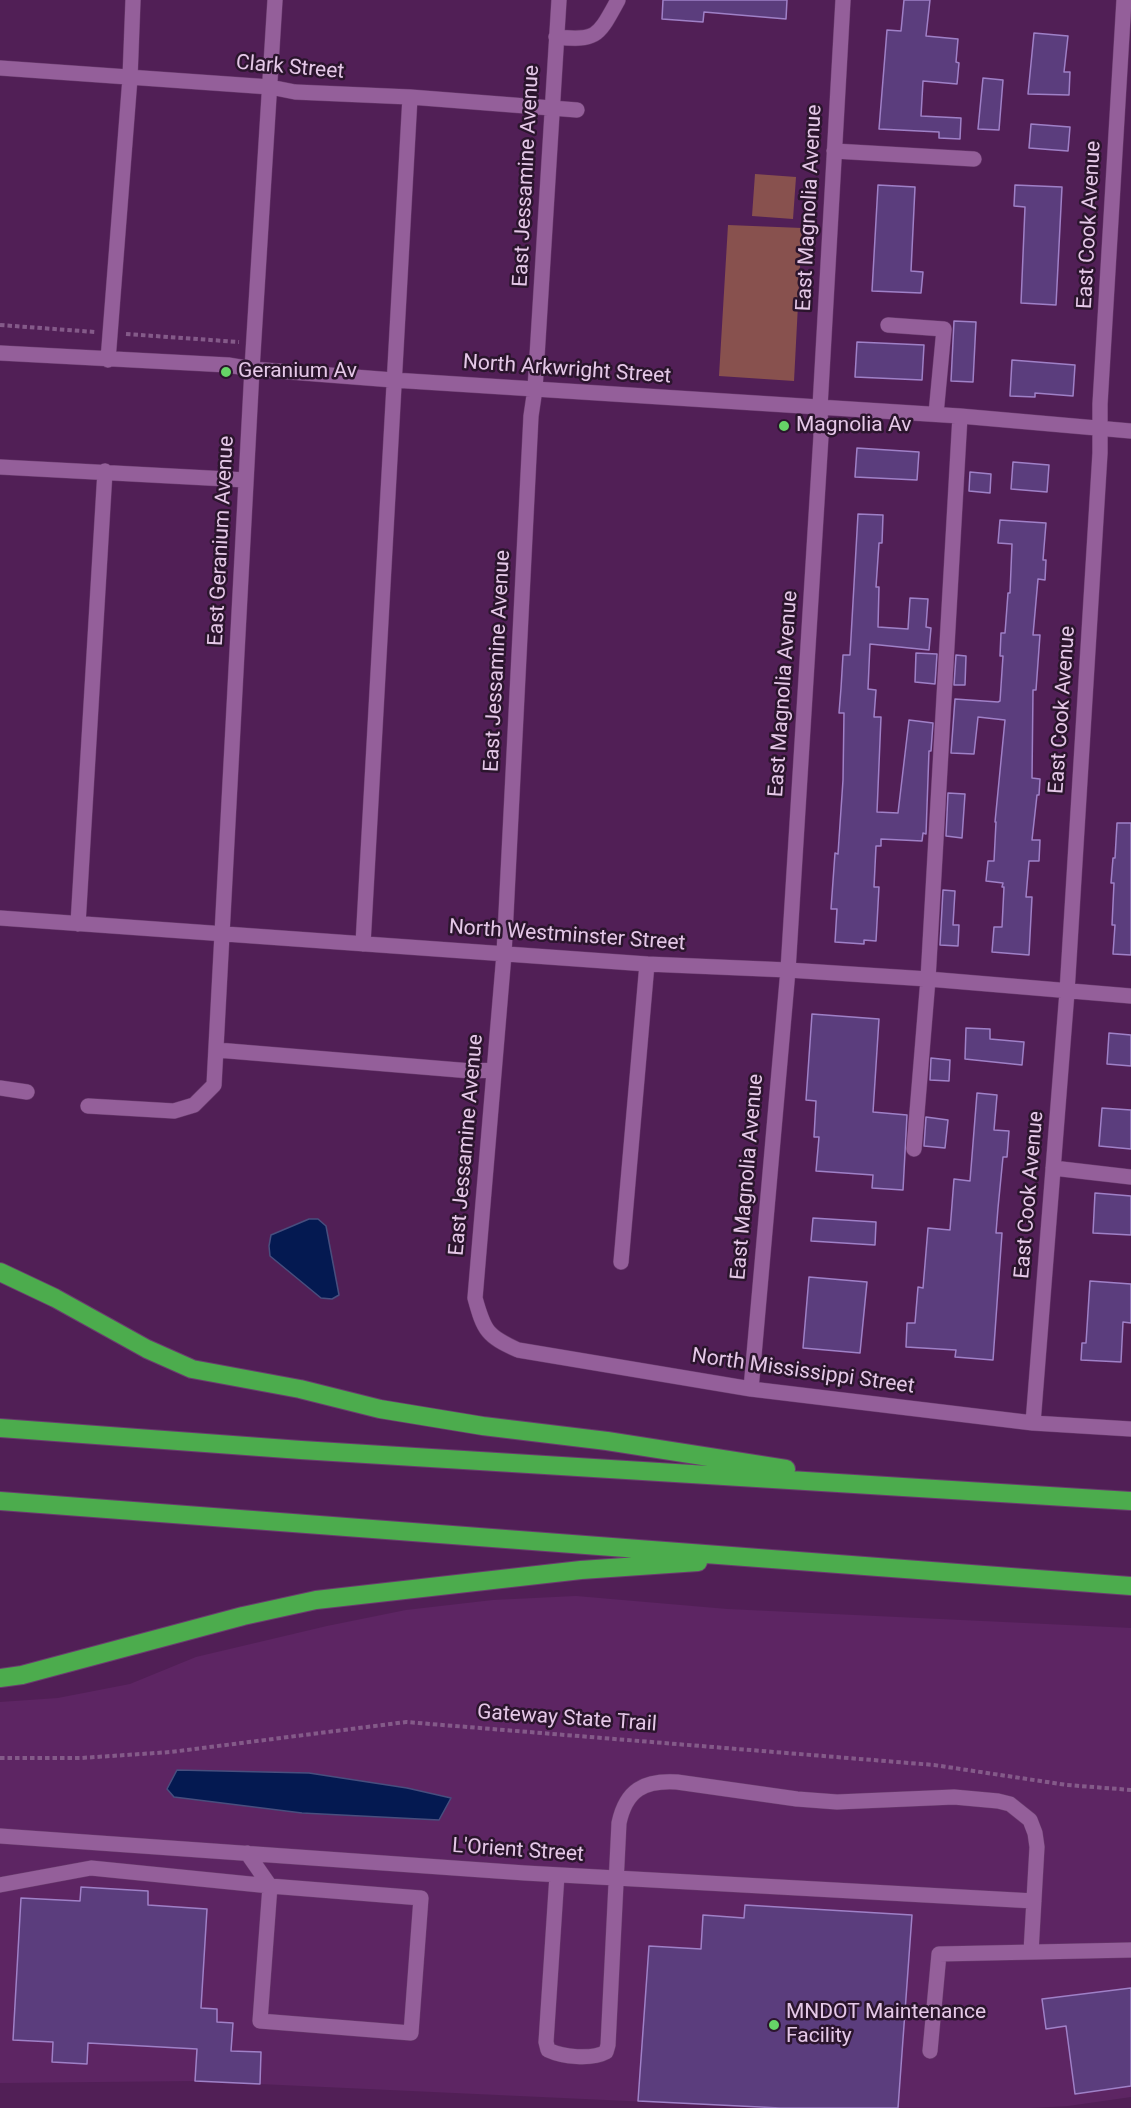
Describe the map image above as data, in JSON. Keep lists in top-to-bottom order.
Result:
{
  "streets": {
    "street": [
      "Clark Street",
      "East Jessamine Avenue",
      "East Magnolia Avenue",
      "East Cook Avenue",
      "North Arkwright Street",
      "East Geranium Avenue",
      "North Westminster Street",
      "North Mississippi Street",
      "L'Orient Street"
    ],
    "path": ["Gateway State Trail"]
  },
  "crossings": [
    ["Clark Street", "East Jessamine Avenue"],
    ["Clark Street", "East Geranium Avenue"],
    ["East Jessamine Avenue", "North Arkwright Street"],
    ["East Jessamine Avenue", "North Westminster Street"],
    ["East Jessamine Avenue", "North Mississippi Street"],
    ["East Magnolia Avenue", "North Arkwright Street"],
    ["East Magnolia Avenue", "North Westminster Street"],
    ["East Magnolia Avenue", "North Mississippi Street"],
    ["East Cook Avenue", "North Arkwright Street"],
    ["East Cook Avenue", "North Westminster Street"],
    ["East Cook Avenue", "North Mississippi Street"],
    ["North Arkwright Street", "East Geranium Avenue"],
    ["East Geranium Avenue", "North Westminster Street"]
  ],
  "places": ["Geranium Av", "Magnolia Av", "MNDOT Maintenance Facility"]
}
